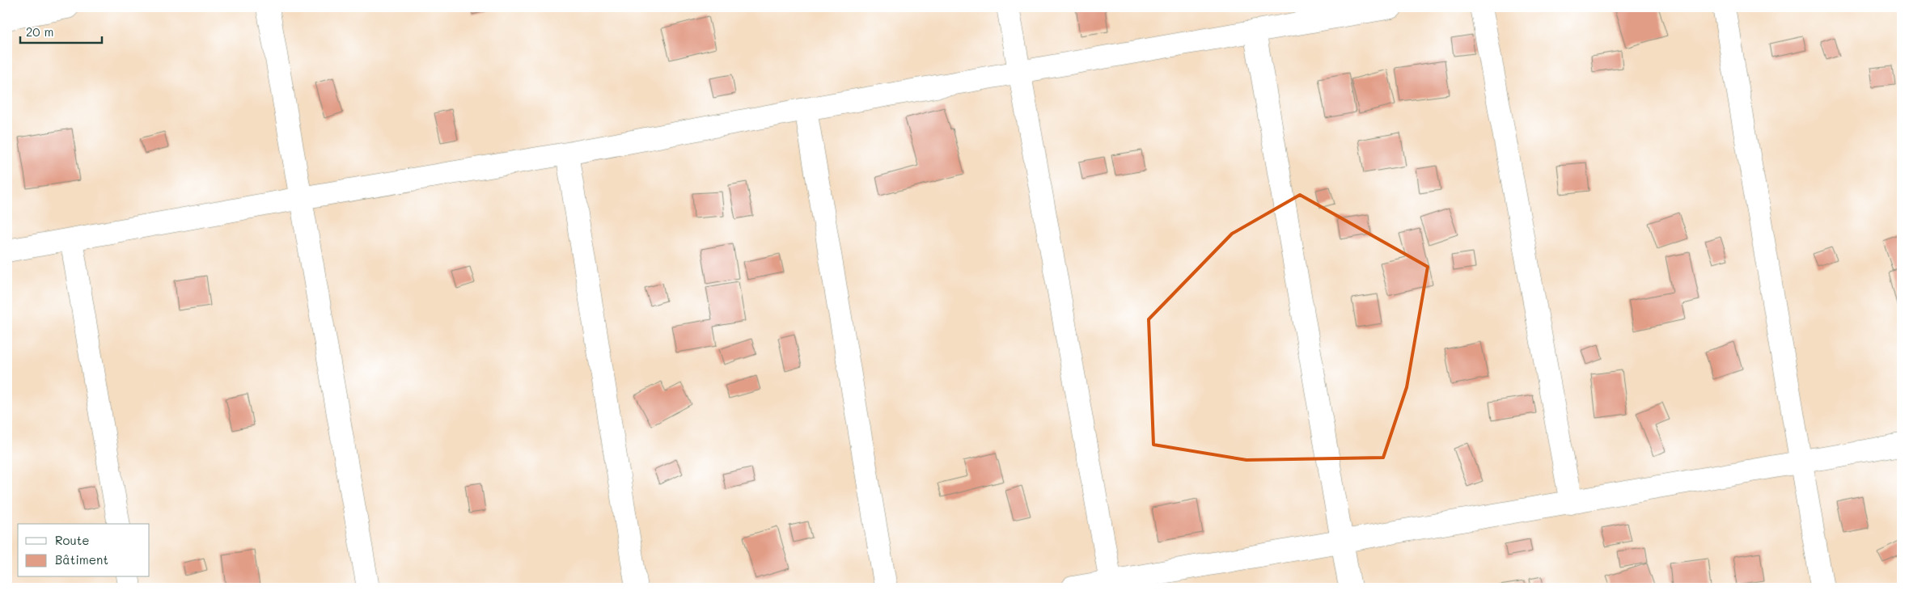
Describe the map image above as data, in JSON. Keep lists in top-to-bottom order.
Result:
{
  "legend": ["Route", "Bâtiment"],
  "scale_bar": "20 m"
}
